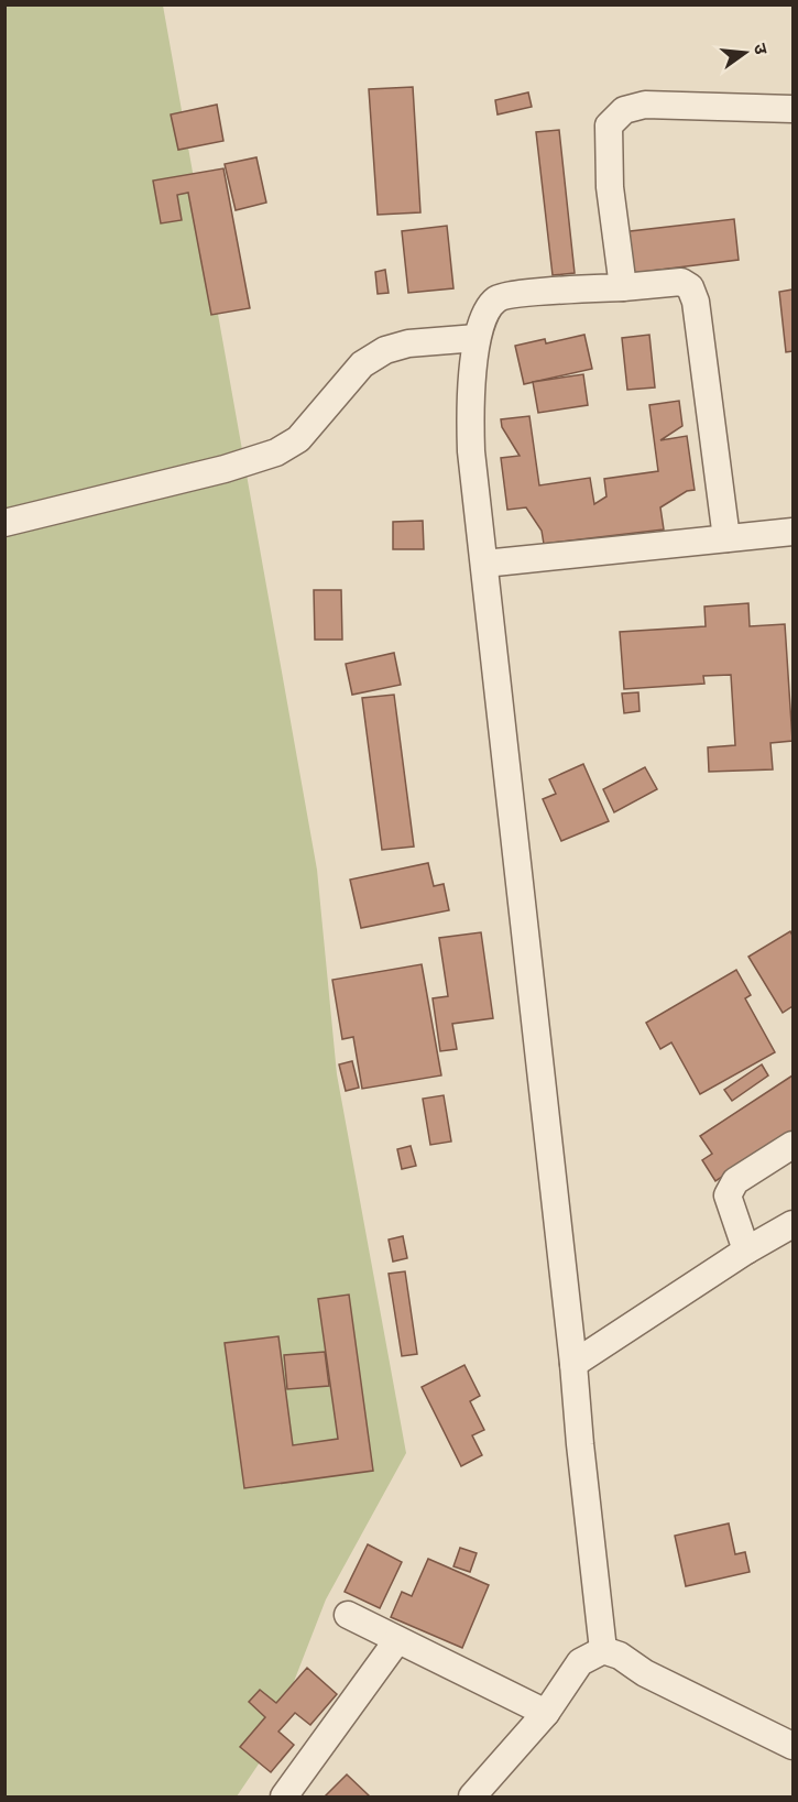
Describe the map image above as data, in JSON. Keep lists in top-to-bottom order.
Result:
{
  "north": "right"
}
